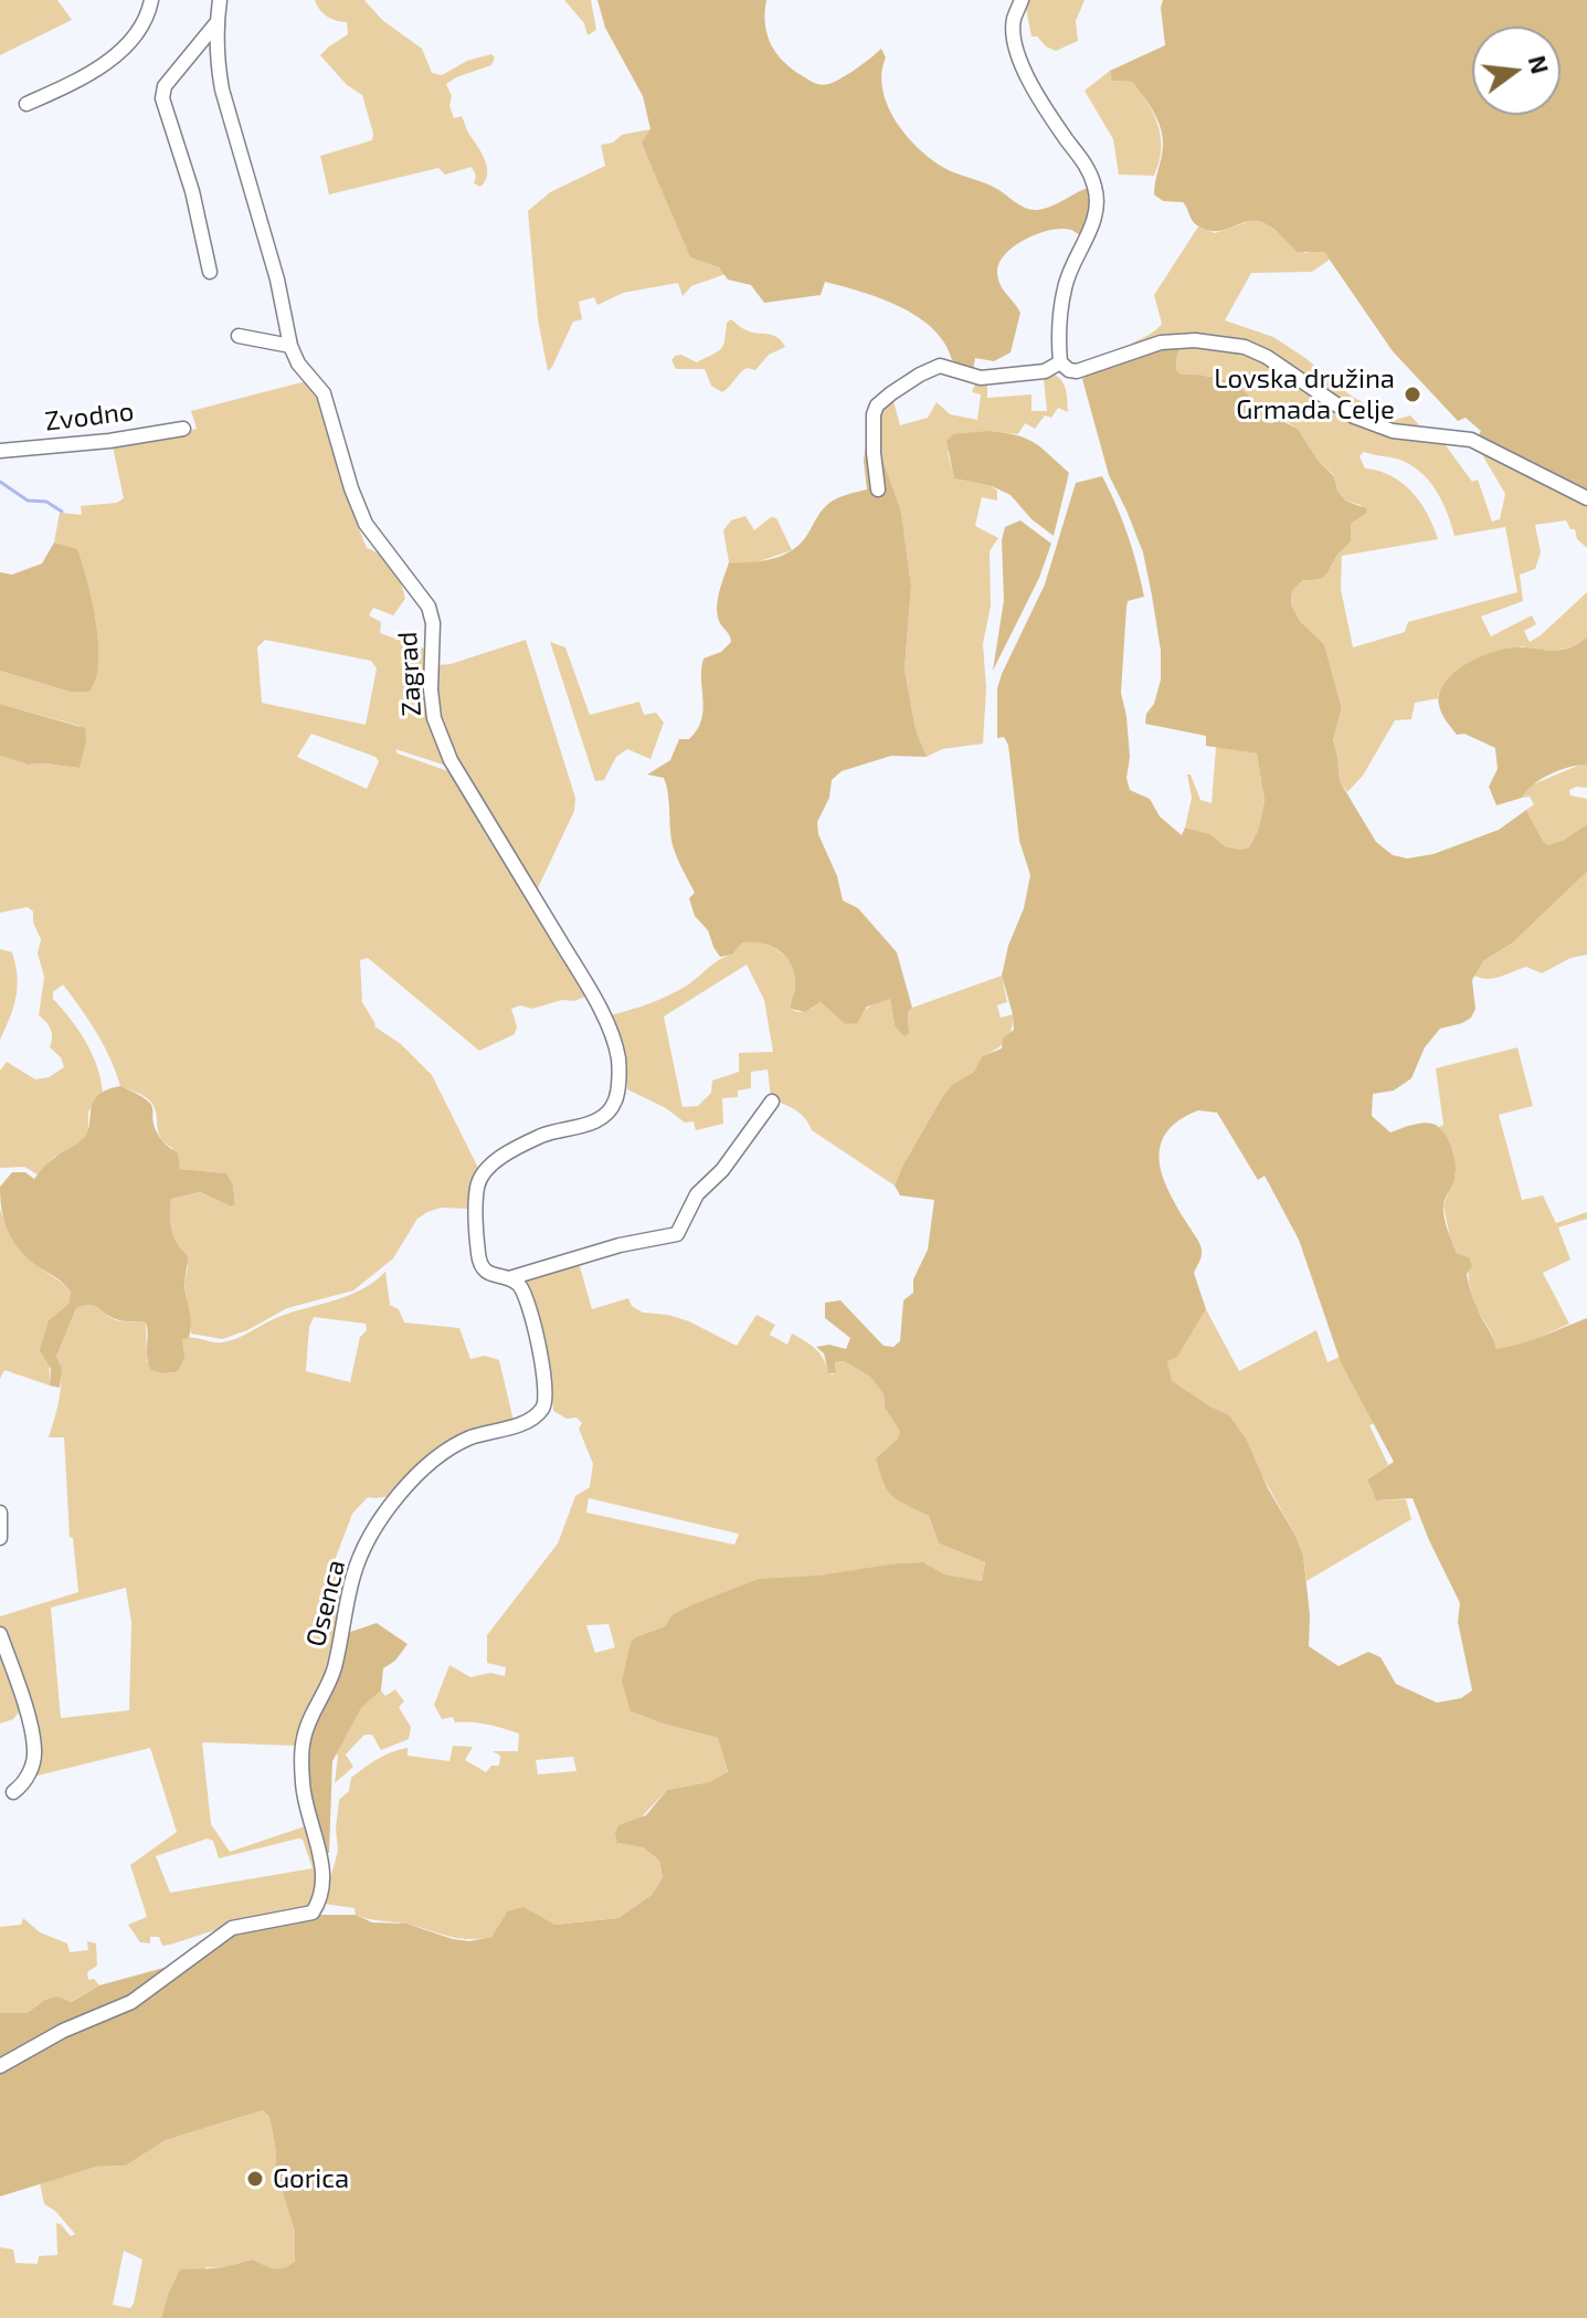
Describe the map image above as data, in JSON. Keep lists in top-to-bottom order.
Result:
{
  "streets": {
    "street": ["Zvodno", "Zagrad", "Osenca"]
  },
  "crossings": [
    ["Zagrad", "Osenca"]
  ],
  "places": ["Lovska družina Grmada Celje", "Gorica"],
  "north": "right"
}
